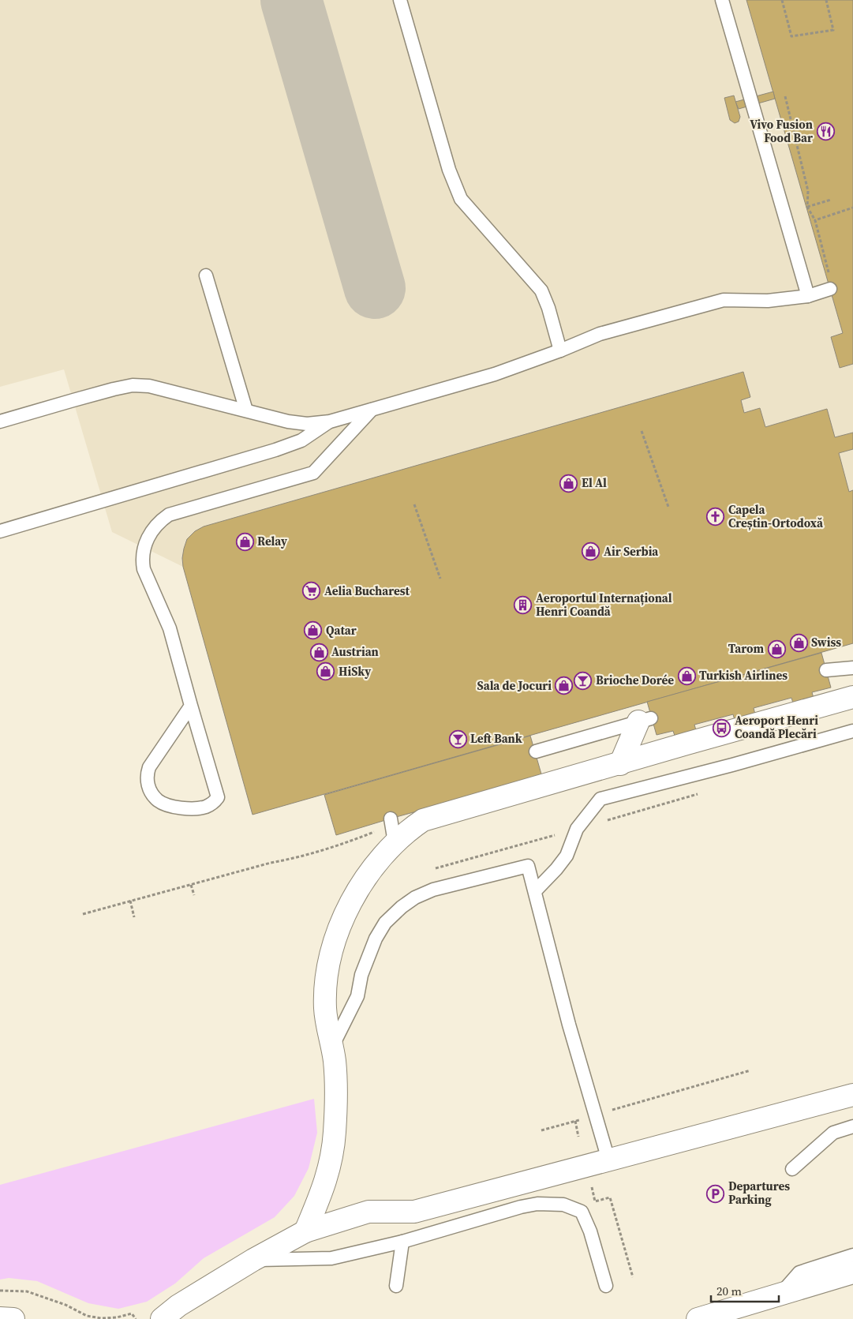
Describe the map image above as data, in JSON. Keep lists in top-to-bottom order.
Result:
{
  "places": {
    "restaurant": ["Vivo Fusion Food Bar"],
    "shop": [
      "El Al",
      "Relay",
      "Air Serbia",
      "Qatar",
      "Swiss",
      "Tarom",
      "Austrian",
      "HiSky",
      "Turkish Airlines",
      "Sala de Jocuri"
    ],
    "church": ["Capela Creștin-Ortodoxă"],
    "supermarket": ["Aelia Bucharest"],
    "building": ["Aeroportul Internațional Henri Coandă"],
    "bar": ["Brioche Dorée", "Left Bank"],
    "bus stop": ["Aeroport Henri Coandă Plecări"],
    "parking": ["Departures Parking"]
  },
  "scale_bar": "20 m"
}
